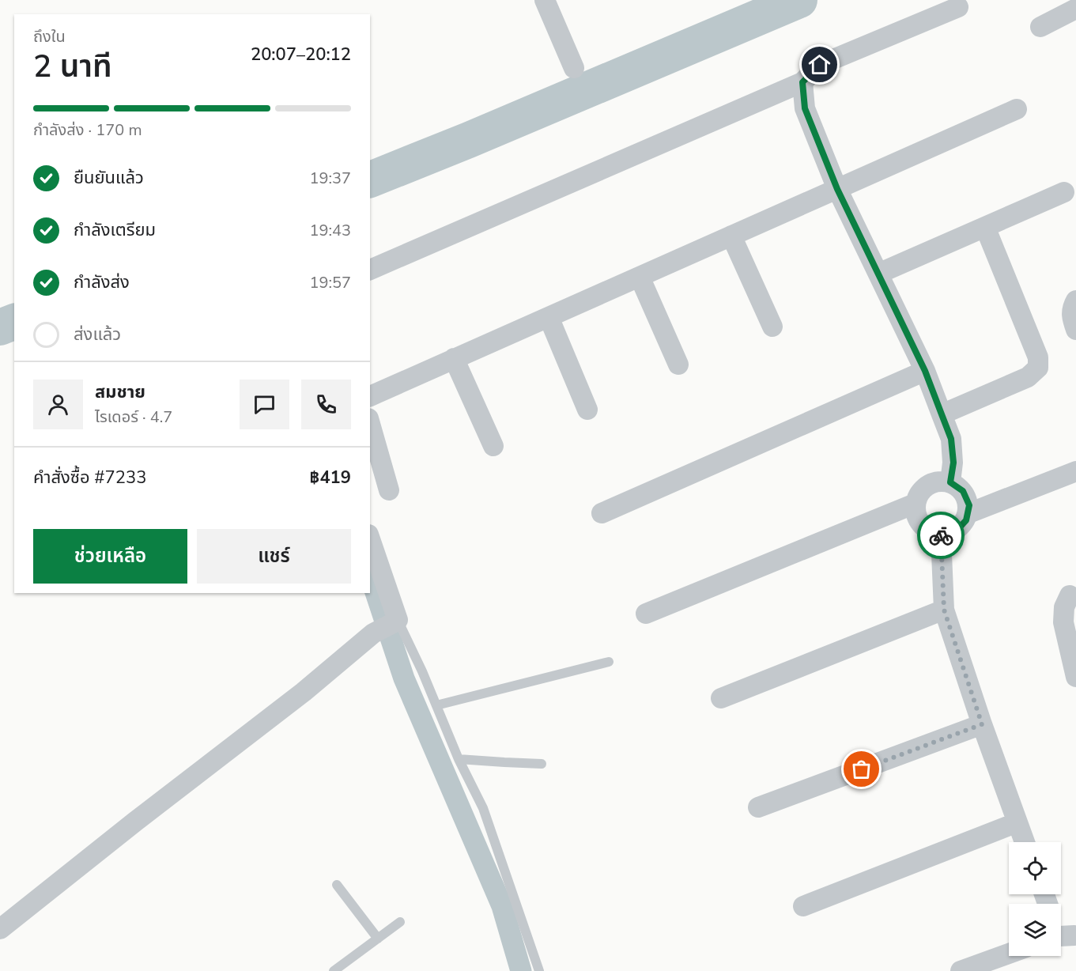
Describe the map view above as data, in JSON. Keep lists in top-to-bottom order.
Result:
{
  "page": {
    "heading": ["2 นาที", "ถึงใน", "20:07–20:12"],
    "panel": [
      "สมชาย",
      "ไรเดอร์ · 4.7",
      "คำสั่งซื้อ #7233",
      "฿419"
    ],
    "bar": "กำลังส่ง · 170 m",
    "list": [
      ["ยืนยันแล้ว", "19:37"],
      ["กำลังเตรียม", "19:43"],
      ["กำลังส่ง", "19:57"],
      "ส่งแล้ว"
    ],
    "buttons": ["ช่วยเหลือ", "แชร์"]
  }
}
